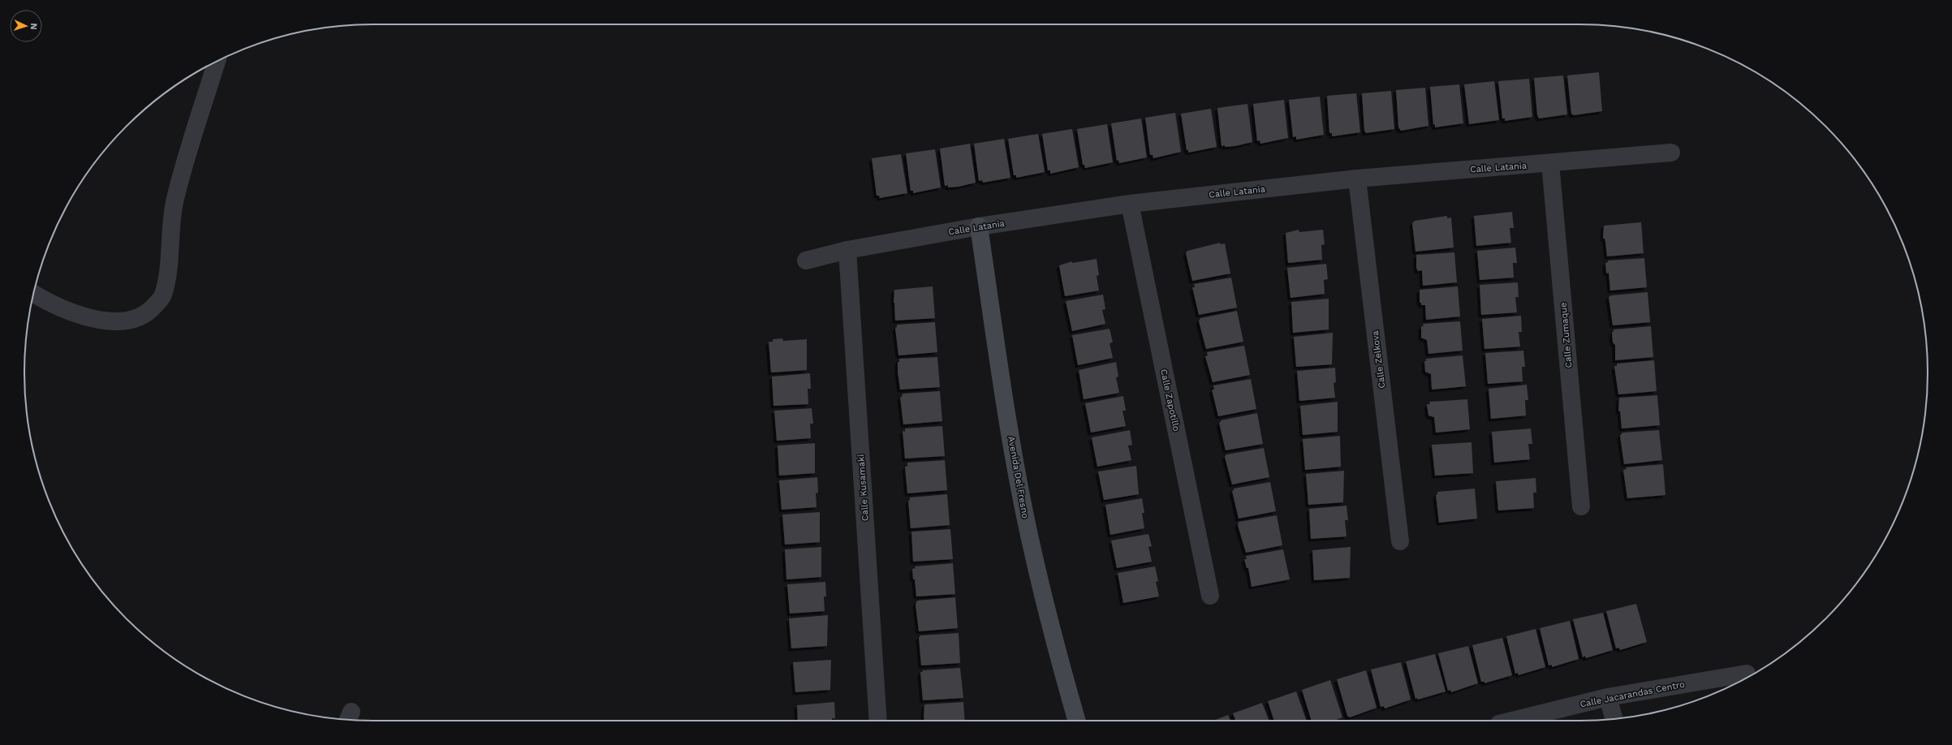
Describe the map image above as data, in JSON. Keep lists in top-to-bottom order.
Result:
{
  "streets": {
    "street": [
      "Calle Latania",
      "Calle Zumaque",
      "Calle Zelkova",
      "Calle Zapotillo",
      "Avenida Del Fresno",
      "Calle Kusamaki",
      "Calle Jacarandas Centro"
    ]
  },
  "crossings": [
    ["Calle Latania", "Calle Zumaque"],
    ["Calle Latania", "Calle Zelkova"],
    ["Calle Latania", "Calle Zapotillo"],
    ["Calle Latania", "Avenida Del Fresno"],
    ["Calle Latania", "Calle Kusamaki"]
  ],
  "north": "right"
}
